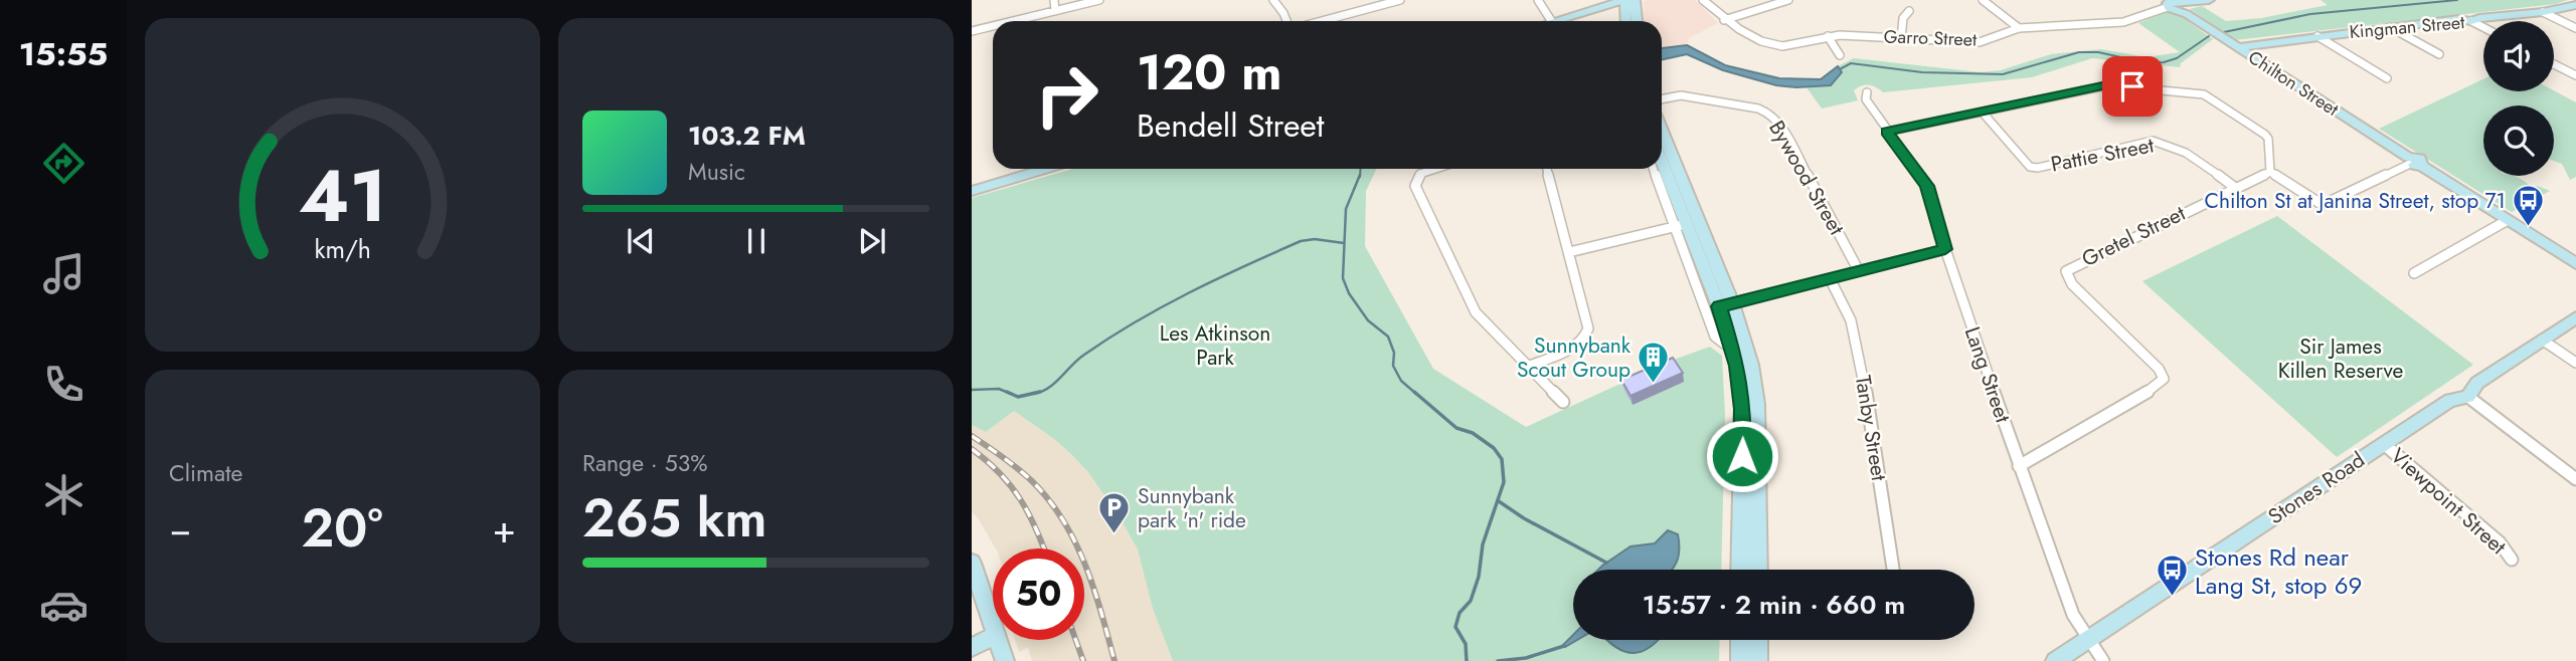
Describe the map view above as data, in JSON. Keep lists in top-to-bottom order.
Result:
{
  "streets": {
    "street": [
      "Kingman Street",
      "Garro Street",
      "Chilton Street",
      "Pattie Street",
      "Bywood Street",
      "Gretel Street",
      "Lang Street",
      "Tanby Street",
      "Stones Road",
      "Viewpoint Street"
    ]
  },
  "crossings": [
    ["Kingman Street", "Chilton Street"],
    ["Garro Street", "Chilton Street"],
    ["Pattie Street", "Gretel Street"],
    ["Gretel Street", "Lang Street"],
    ["Lang Street", "Stones Road"],
    ["Stones Road", "Viewpoint Street"]
  ],
  "parks": ["Les Atkinson Park", "Sir James Killen Reserve"],
  "places": {
    "bus stop": ["Chilton St at Janina Street, stop 71", "Stones Rd near Lang St, stop 69"],
    "building": ["Sunnybank Scout Group"],
    "parking": ["Sunnybank park 'n' ride"]
  },
  "page": {
    "tabs": "15:55",
    "turn": ["120 m", "Bendell Street"],
    "song": ["103.2 FM", "Music"],
    "tile": [
      "Climate",
      ["Range · 53%", "265 km"]
    ],
    "heat": ["−", "20°", "+"],
    "limit": "50",
    "trip": "15:57 · 2 min · 660 m",
    "gauge": ["41", "km/h"]
  }
}
